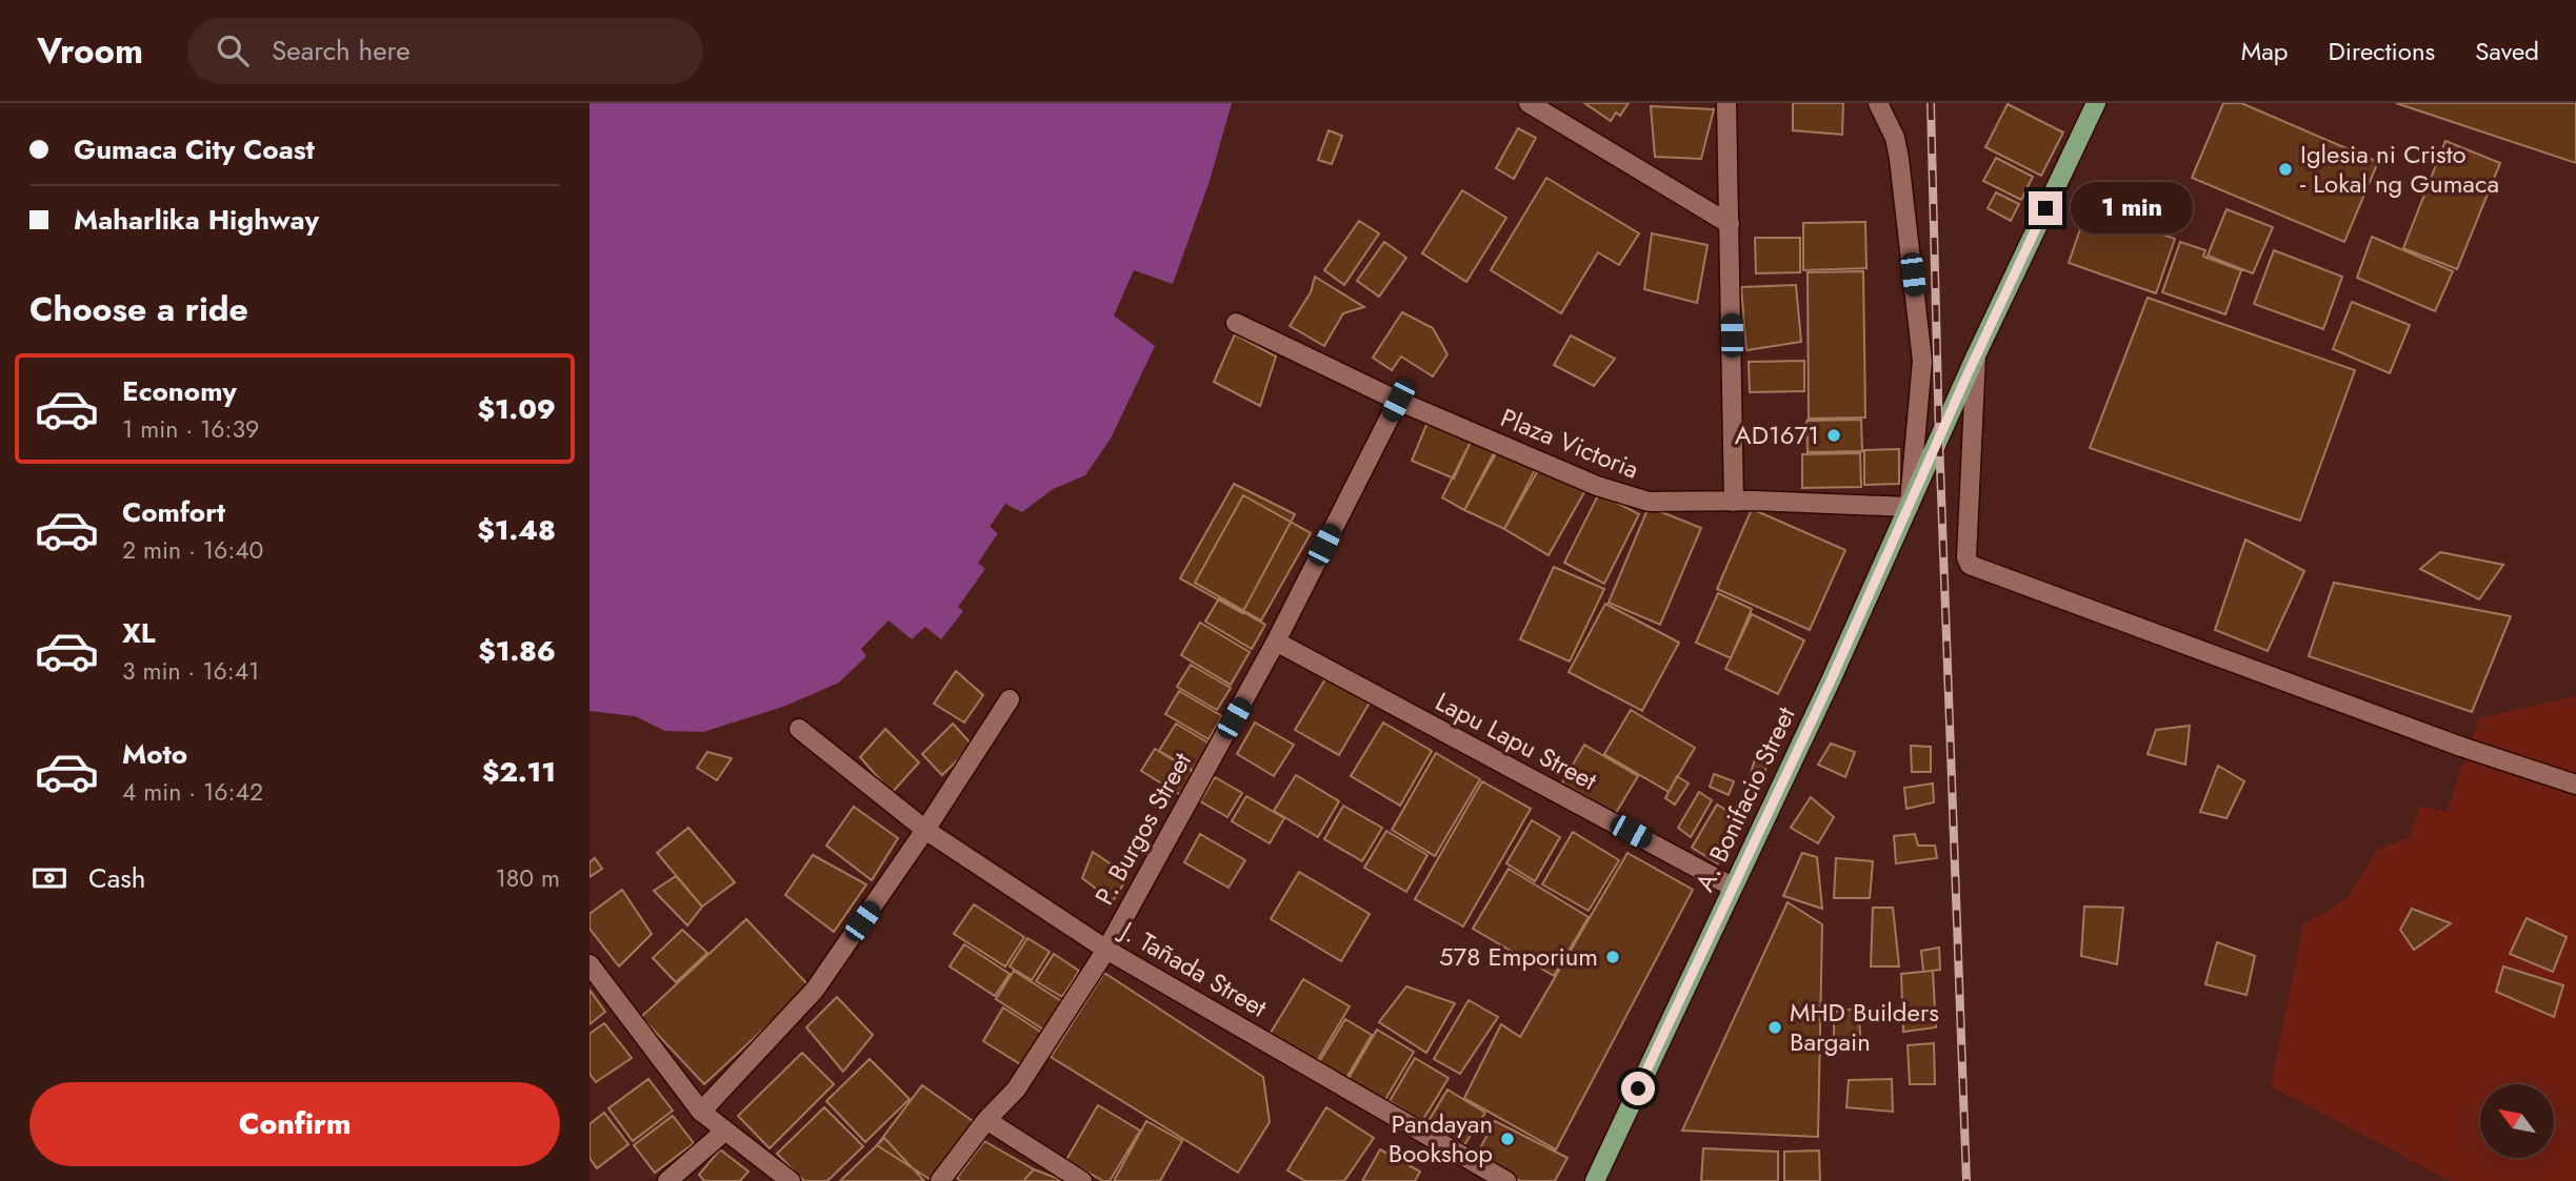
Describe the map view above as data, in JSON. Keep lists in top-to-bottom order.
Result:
{
  "streets": {
    "main road": ["A. Bonifacio Street"],
    "street": [
      "Plaza Victoria",
      "Lapu Lapu Street",
      "P. Burgos Street",
      "J. Tañada Street"
    ]
  },
  "crossings": [
    ["Plaza Victoria", "A. Bonifacio Street"],
    ["Plaza Victoria", "P. Burgos Street"],
    ["Lapu Lapu Street", "A. Bonifacio Street"],
    ["Lapu Lapu Street", "P. Burgos Street"],
    ["P. Burgos Street", "J. Tañada Street"]
  ],
  "places": [
    "Iglesia ni Cristo - Lokal ng Gumaca",
    "AD1671",
    "578 Emporium",
    "MHD Builders Bargain",
    "Pandayan Bookshop"
  ],
  "north": "top left",
  "page": {
    "header": "Vroom",
    "search": "Search here",
    "nav": ["Map", "Directions", "Saved"],
    "banner": ["Gumaca City Coast", "Maharlika Highway"],
    "bubble": "1 min",
    "heading": "Choose a ride",
    "list": [
      {
        "name": "Economy",
        "note": "1 min · 16:39",
        "value": "$1.09"
      },
      {
        "name": "Comfort",
        "note": "2 min · 16:40",
        "value": "$1.48"
      },
      {
        "name": "XL",
        "note": "3 min · 16:41",
        "value": "$1.86"
      },
      {
        "name": "Moto",
        "note": "4 min · 16:42",
        "value": "$2.11"
      }
    ],
    "pay": ["Cash", "180 m"],
    "buttons": "Confirm"
  }
}
